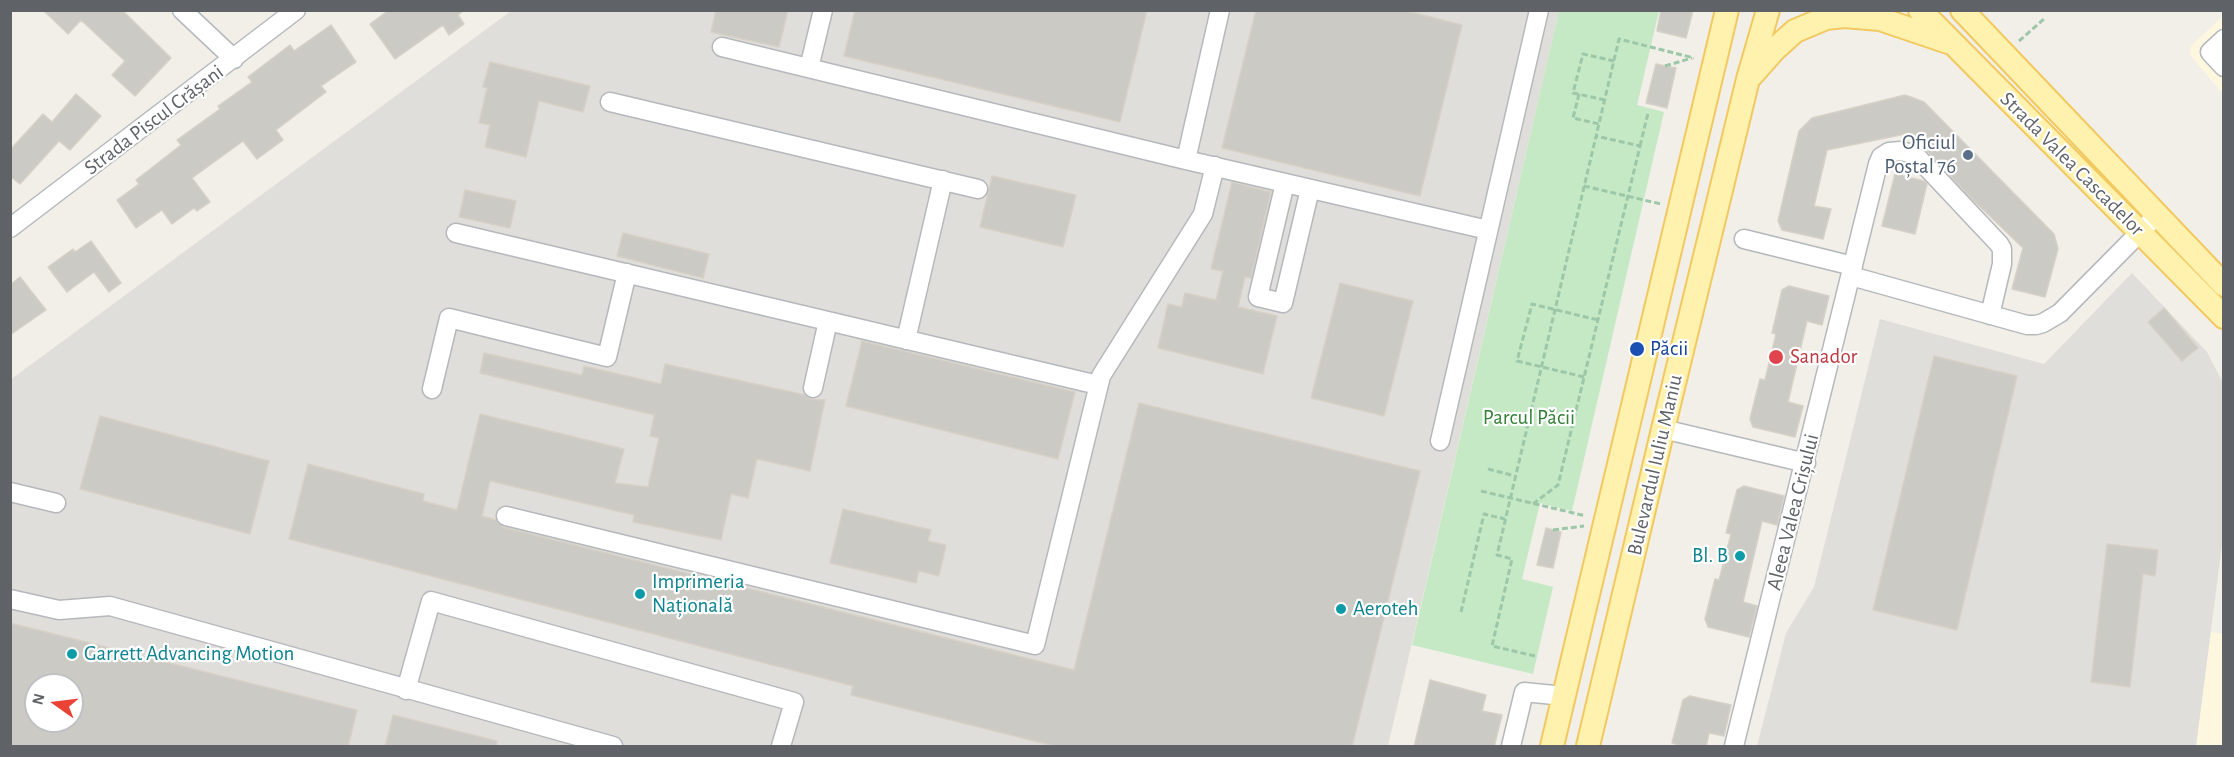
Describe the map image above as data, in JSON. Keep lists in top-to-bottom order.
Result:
{
  "streets": {
    "main road": ["Strada Valea Cascadelor", "Bulevardul Iuliu Maniu"],
    "street": ["Strada Piscul Crășani", "Aleea Valea Crișului"]
  },
  "parks": ["Parcul Păcii"],
  "places": [
    "Oficiul Poștal 76",
    "Păcii",
    "Sanador",
    "Bl. B",
    "Imprimeria Națională",
    "Aeroteh",
    "Garrett Advancing Motion"
  ],
  "north": "left"
}
